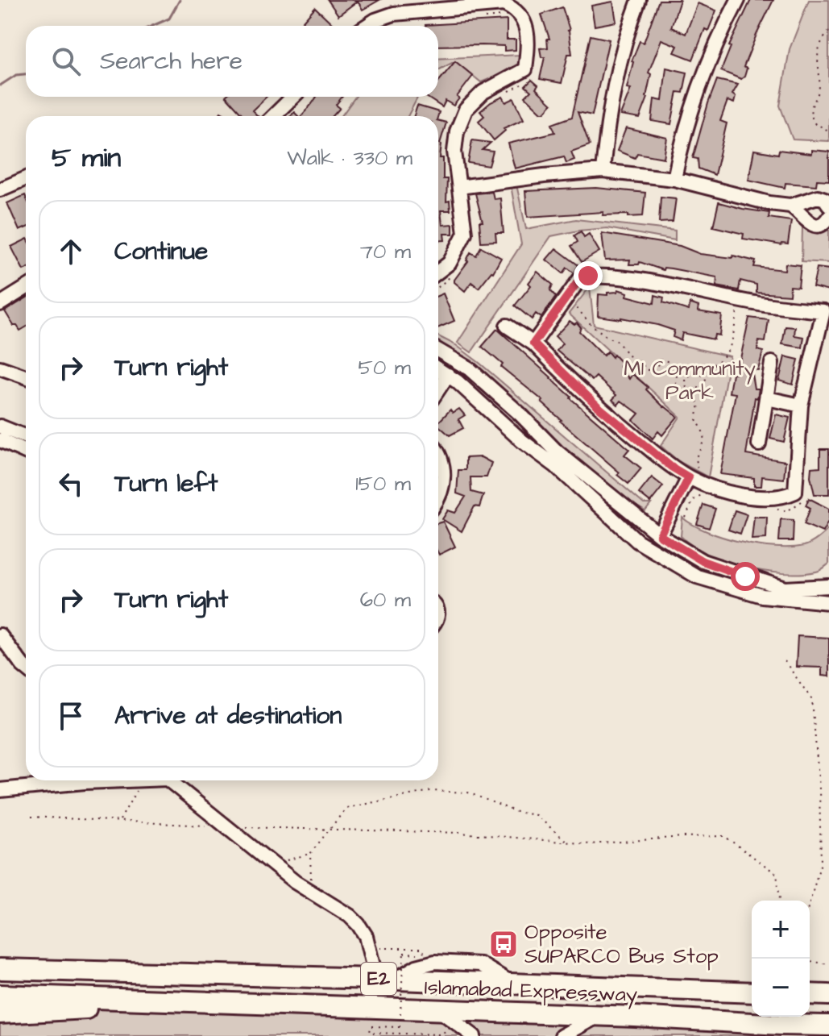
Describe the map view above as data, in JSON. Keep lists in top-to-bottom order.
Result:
{
  "streets": {
    "highway": ["E2", "Islamabad Expressway"]
  },
  "parks": ["M1 Community Park"],
  "places": {
    "bus stop": ["Opposite SUPARCO Bus Stop"]
  },
  "page": {
    "search": "Search here",
    "heading": ["5 min", "Walk · 330 m"],
    "list": [
      ["Continue", "70 m"],
      ["Turn right", "50 m"],
      ["Turn left", "150 m"],
      ["Turn right", "60 m"],
      "Arrive at destination"
    ],
    "map_buttons": ["+", "−"]
  }
}
